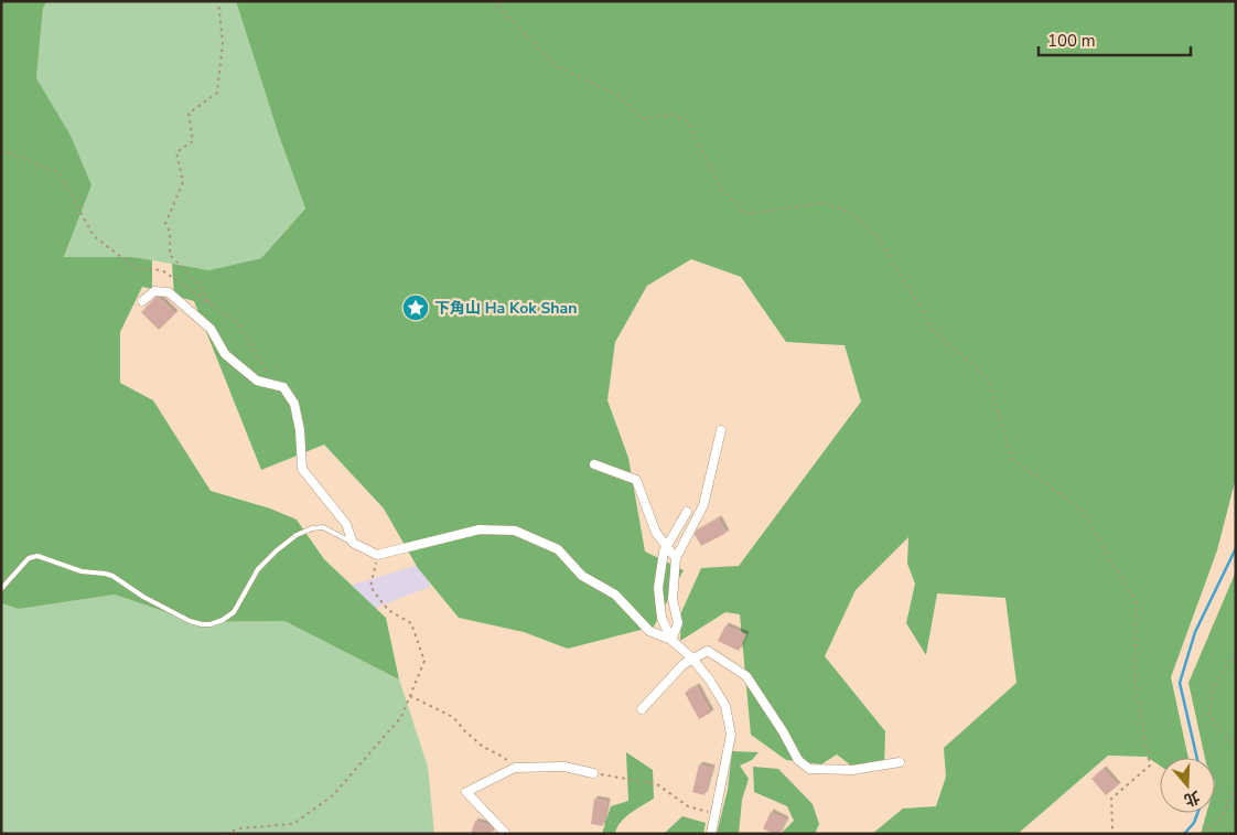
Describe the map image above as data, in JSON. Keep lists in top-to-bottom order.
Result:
{
  "places": {
    "place": ["下角山 Ha Kok Shan"]
  },
  "scale_bar": "100 m",
  "north": "bottom"
}
